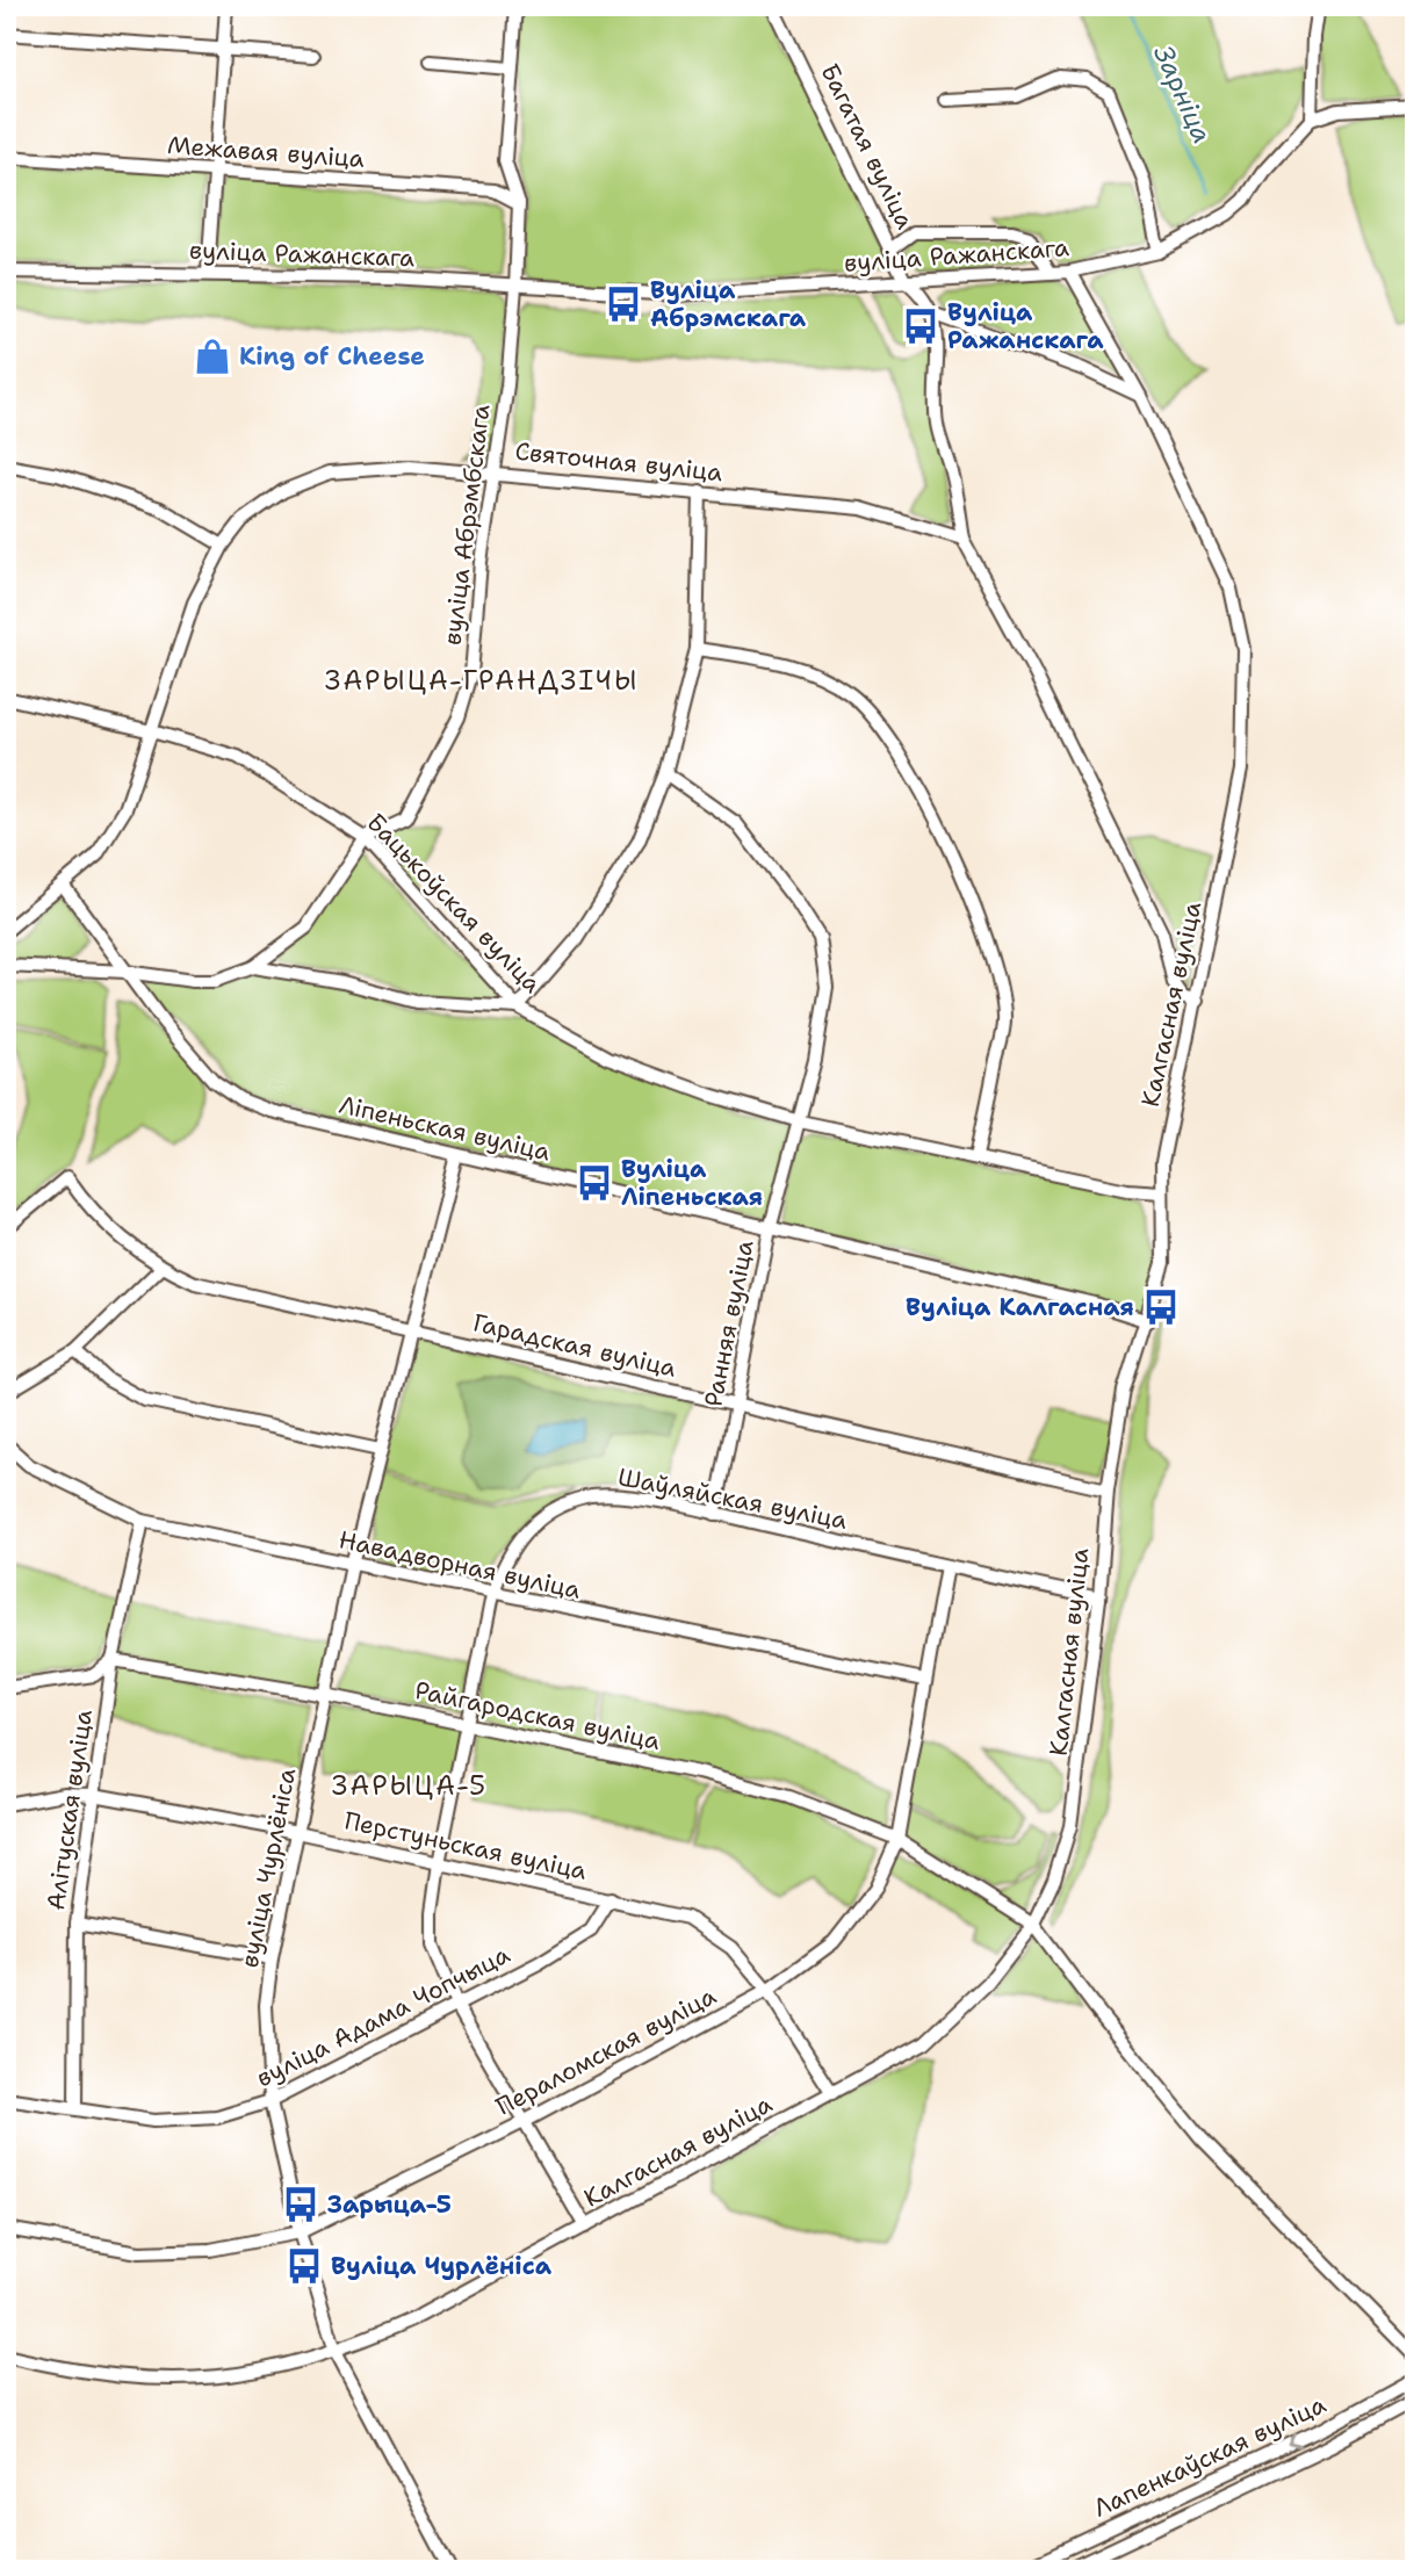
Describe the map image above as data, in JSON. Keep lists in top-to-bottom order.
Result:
{
  "streets": {
    "street": [
      "Багатая вуліца",
      "Межавая вуліца",
      "вуліца Ражанскага",
      "Святочная вуліца",
      "вуліца Абрэмбскага",
      "Бацькоўская вуліца",
      "Калгасная вуліца",
      "Ліпеньская вуліца",
      "Ранняя вуліца",
      "Гарадская вуліца",
      "Шаўляйская вуліца",
      "Навадворная вуліца",
      "Райгародская вуліца",
      "Алітуская вуліца",
      "Перстуньская вуліца",
      "вуліца Чурлёніса",
      "вуліца Адама Чопчыца",
      "Пераломская вуліца",
      "Лапенкаўская вуліца"
    ]
  },
  "crossings": [
    ["Багатая вуліца", "вуліца Ражанскага"],
    ["Багатая вуліца", "Святочная вуліца"],
    ["Межавая вуліца", "вуліца Абрэмбскага"],
    ["вуліца Ражанскага", "вуліца Абрэмбскага"],
    ["вуліца Ражанскага", "Калгасная вуліца"],
    ["Святочная вуліца", "вуліца Абрэмбскага"],
    ["Святочная вуліца", "Бацькоўская вуліца"],
    ["Святочная вуліца", "Ліпеньская вуліца"],
    ["вуліца Абрэмбскага", "Бацькоўская вуліца"],
    ["Бацькоўская вуліца", "Калгасная вуліца"],
    ["Бацькоўская вуліца", "Ранняя вуліца"],
    ["Калгасная вуліца", "Ліпеньская вуліца"],
    ["Калгасная вуліца", "Гарадская вуліца"],
    ["Калгасная вуліца", "Шаўляйская вуліца"],
    ["Калгасная вуліца", "Райгародская вуліца"],
    ["Калгасная вуліца", "Перстуньская вуліца"],
    ["Калгасная вуліца", "вуліца Чурлёніса"],
    ["Ліпеньская вуліца", "Ранняя вуліца"],
    ["Ліпеньская вуліца", "вуліца Чурлёніса"],
    ["Ранняя вуліца", "Гарадская вуліца"],
    ["Ранняя вуліца", "Шаўляйская вуліца"],
    ["Гарадская вуліца", "вуліца Чурлёніса"],
    ["Шаўляйская вуліца", "Навадворная вуліца"],
    ["Шаўляйская вуліца", "Райгародская вуліца"],
    ["Шаўляйская вуліца", "Перстуньская вуліца"],
    ["Шаўляйская вуліца", "вуліца Адама Чопчыца"],
    ["Шаўляйская вуліца", "Пераломская вуліца"],
    ["Навадворная вуліца", "Алітуская вуліца"],
    ["Навадворная вуліца", "вуліца Чурлёніса"],
    ["Навадворная вуліца", "Пераломская вуліца"],
    ["Райгародская вуліца", "Алітуская вуліца"],
    ["Райгародская вуліца", "вуліца Чурлёніса"],
    ["Райгародская вуліца", "Пераломская вуліца"],
    ["Алітуская вуліца", "Перстуньская вуліца"],
    ["Алітуская вуліца", "вуліца Адама Чопчыца"],
    ["Перстуньская вуліца", "вуліца Чурлёніса"],
    ["Перстуньская вуліца", "вуліца Адама Чопчыца"],
    ["Перстуньская вуліца", "Пераломская вуліца"],
    ["вуліца Чурлёніса", "вуліца Адама Чопчыца"],
    ["вуліца Чурлёніса", "Пераломская вуліца"]
  ],
  "districts": ["ЗАРЫЦА-ГРАНДЗІЧЫ", "ЗАРЫЦА-5"],
  "water": ["Зарніца"],
  "places": {
    "bus stop": [
      "Вуліца Абрэмскага",
      "Вуліца Ражанскага",
      "Вуліца Ліпеньская",
      "Вуліца Калгасная",
      "Зарыца-5",
      "Вуліца Чурлёніса"
    ],
    "shop": ["King of Cheese"]
  }
}
